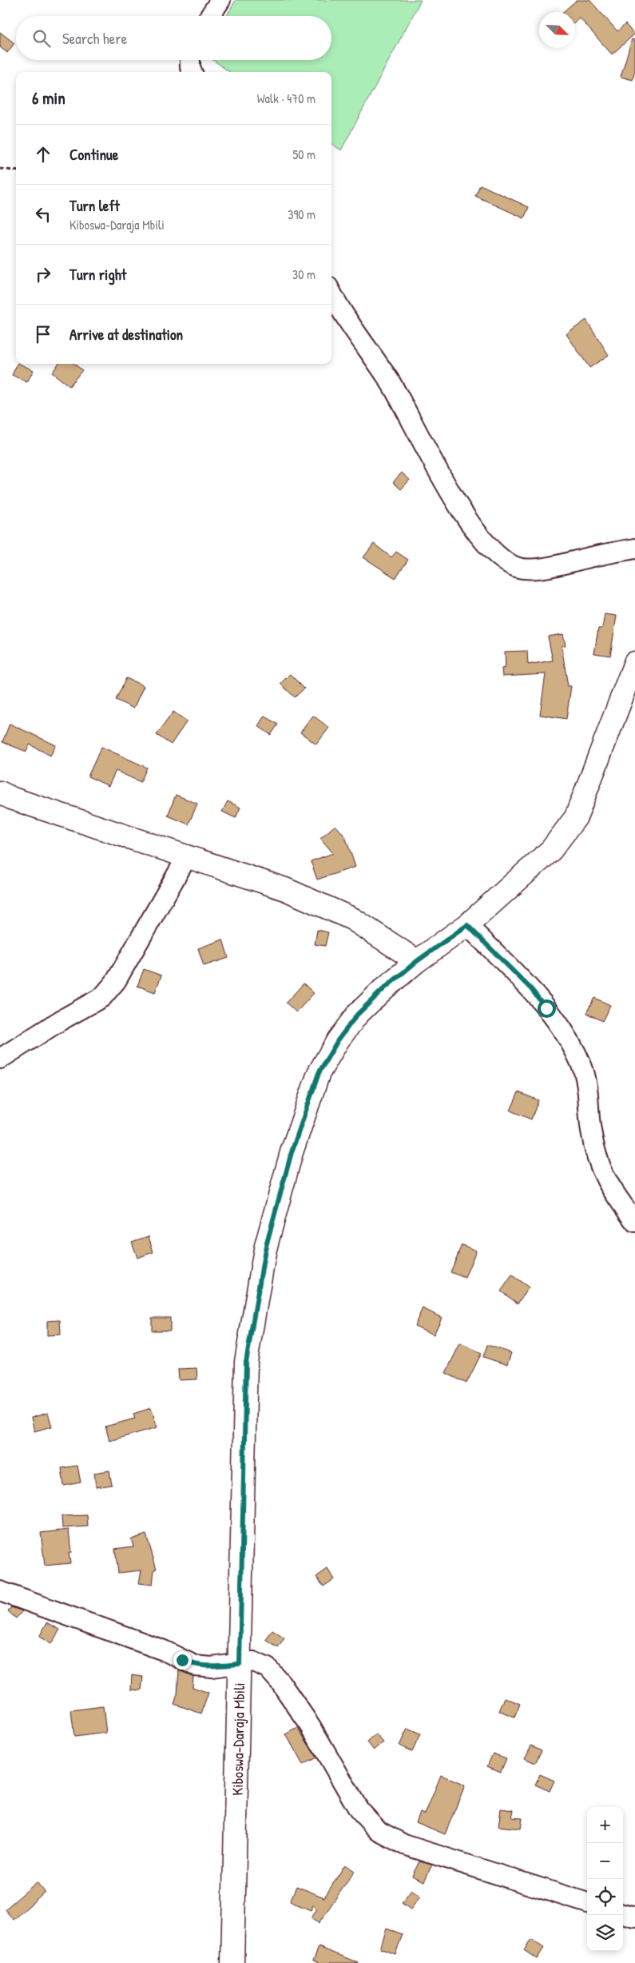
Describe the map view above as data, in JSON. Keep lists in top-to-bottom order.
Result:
{
  "streets": {
    "main road": ["Kiboswa-Daraja Mbili"]
  },
  "north": "bottom right",
  "page": {
    "search": "Search here",
    "heading": ["6 min", "Walk · 470 m"],
    "list": [
      ["Continue", "50 m"],
      ["Turn left", "Kiboswa-Daraja Mbili", "390 m"],
      ["Turn right", "30 m"],
      "Arrive at destination"
    ],
    "map_buttons": ["+", "−"]
  }
}
